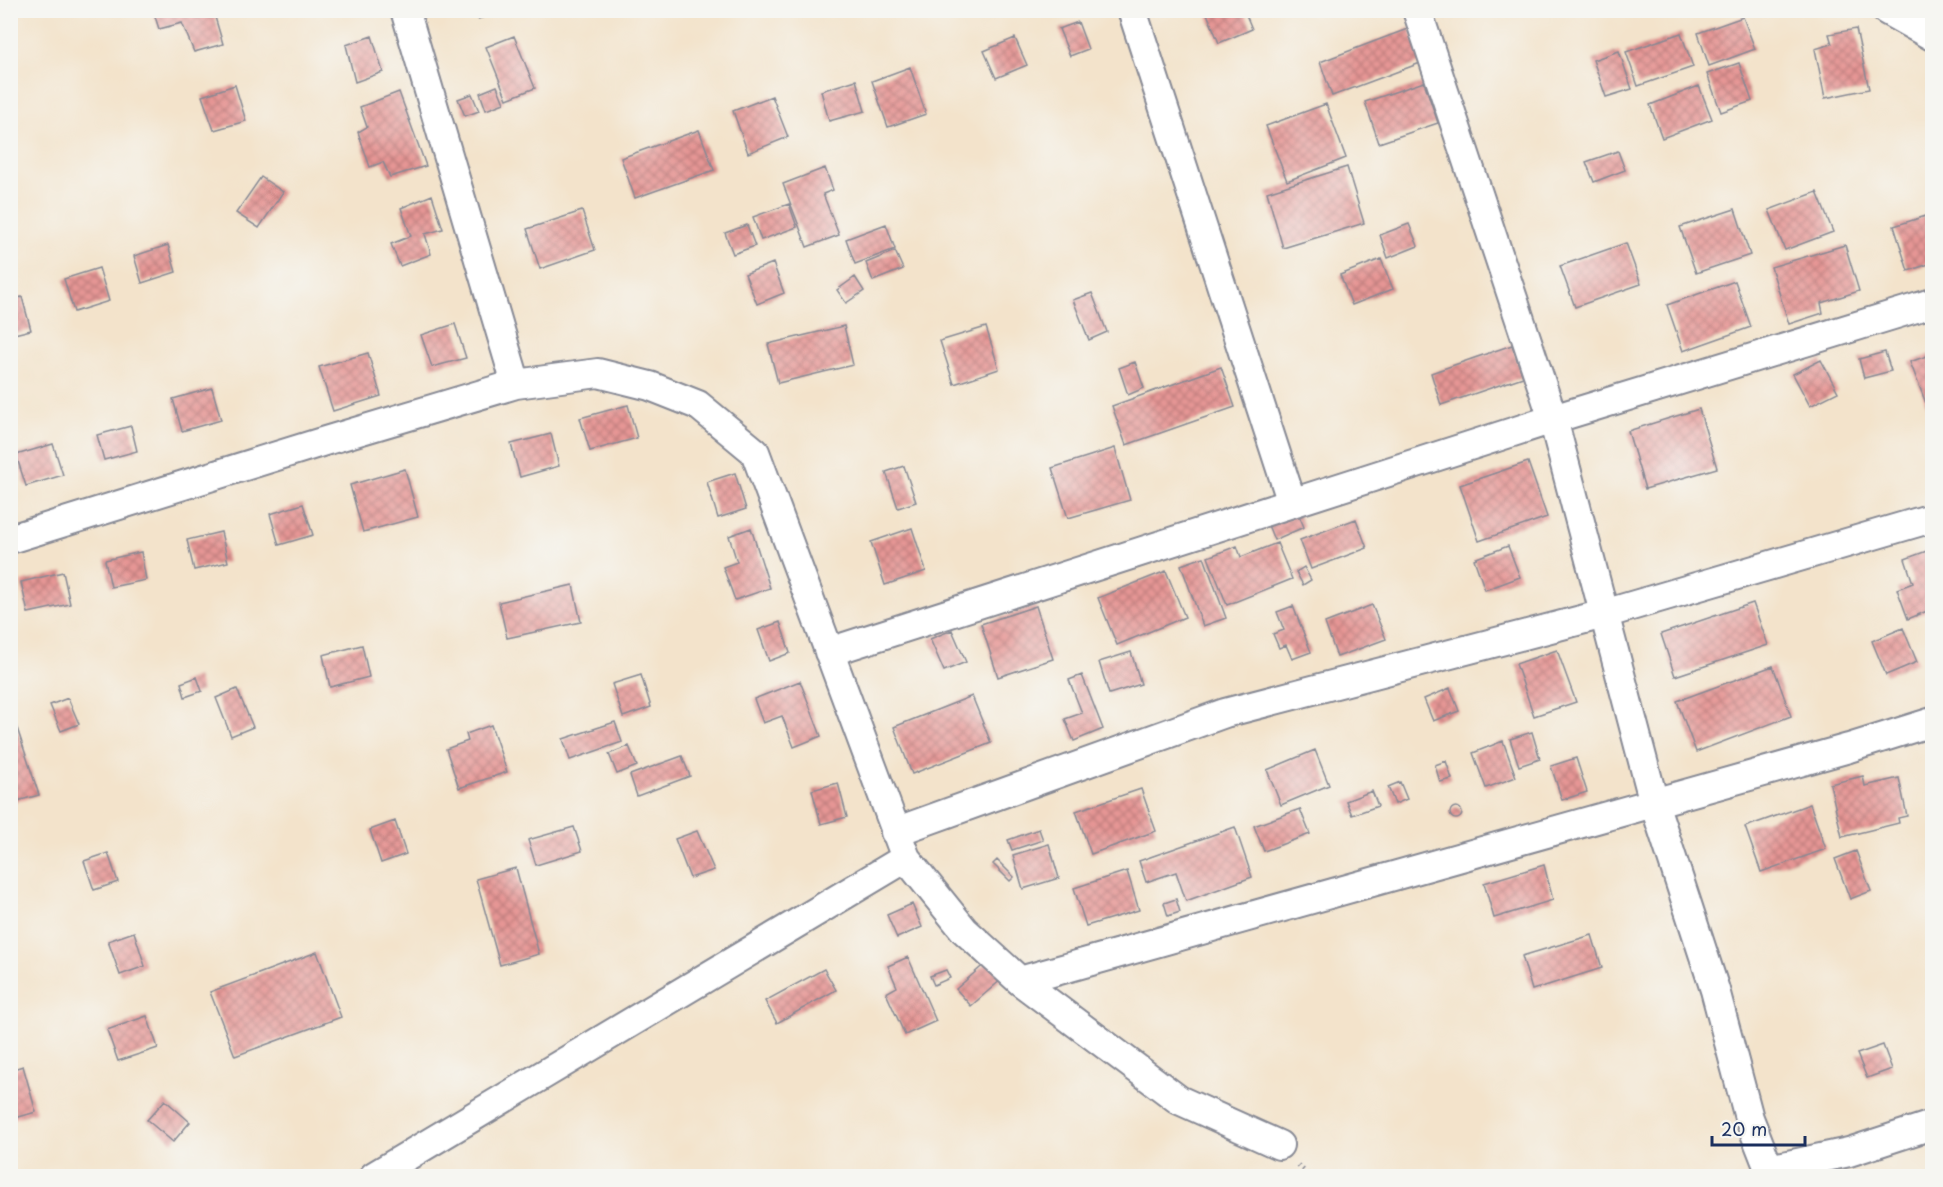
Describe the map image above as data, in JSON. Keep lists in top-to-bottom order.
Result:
{
  "scale_bar": "20 m"
}
